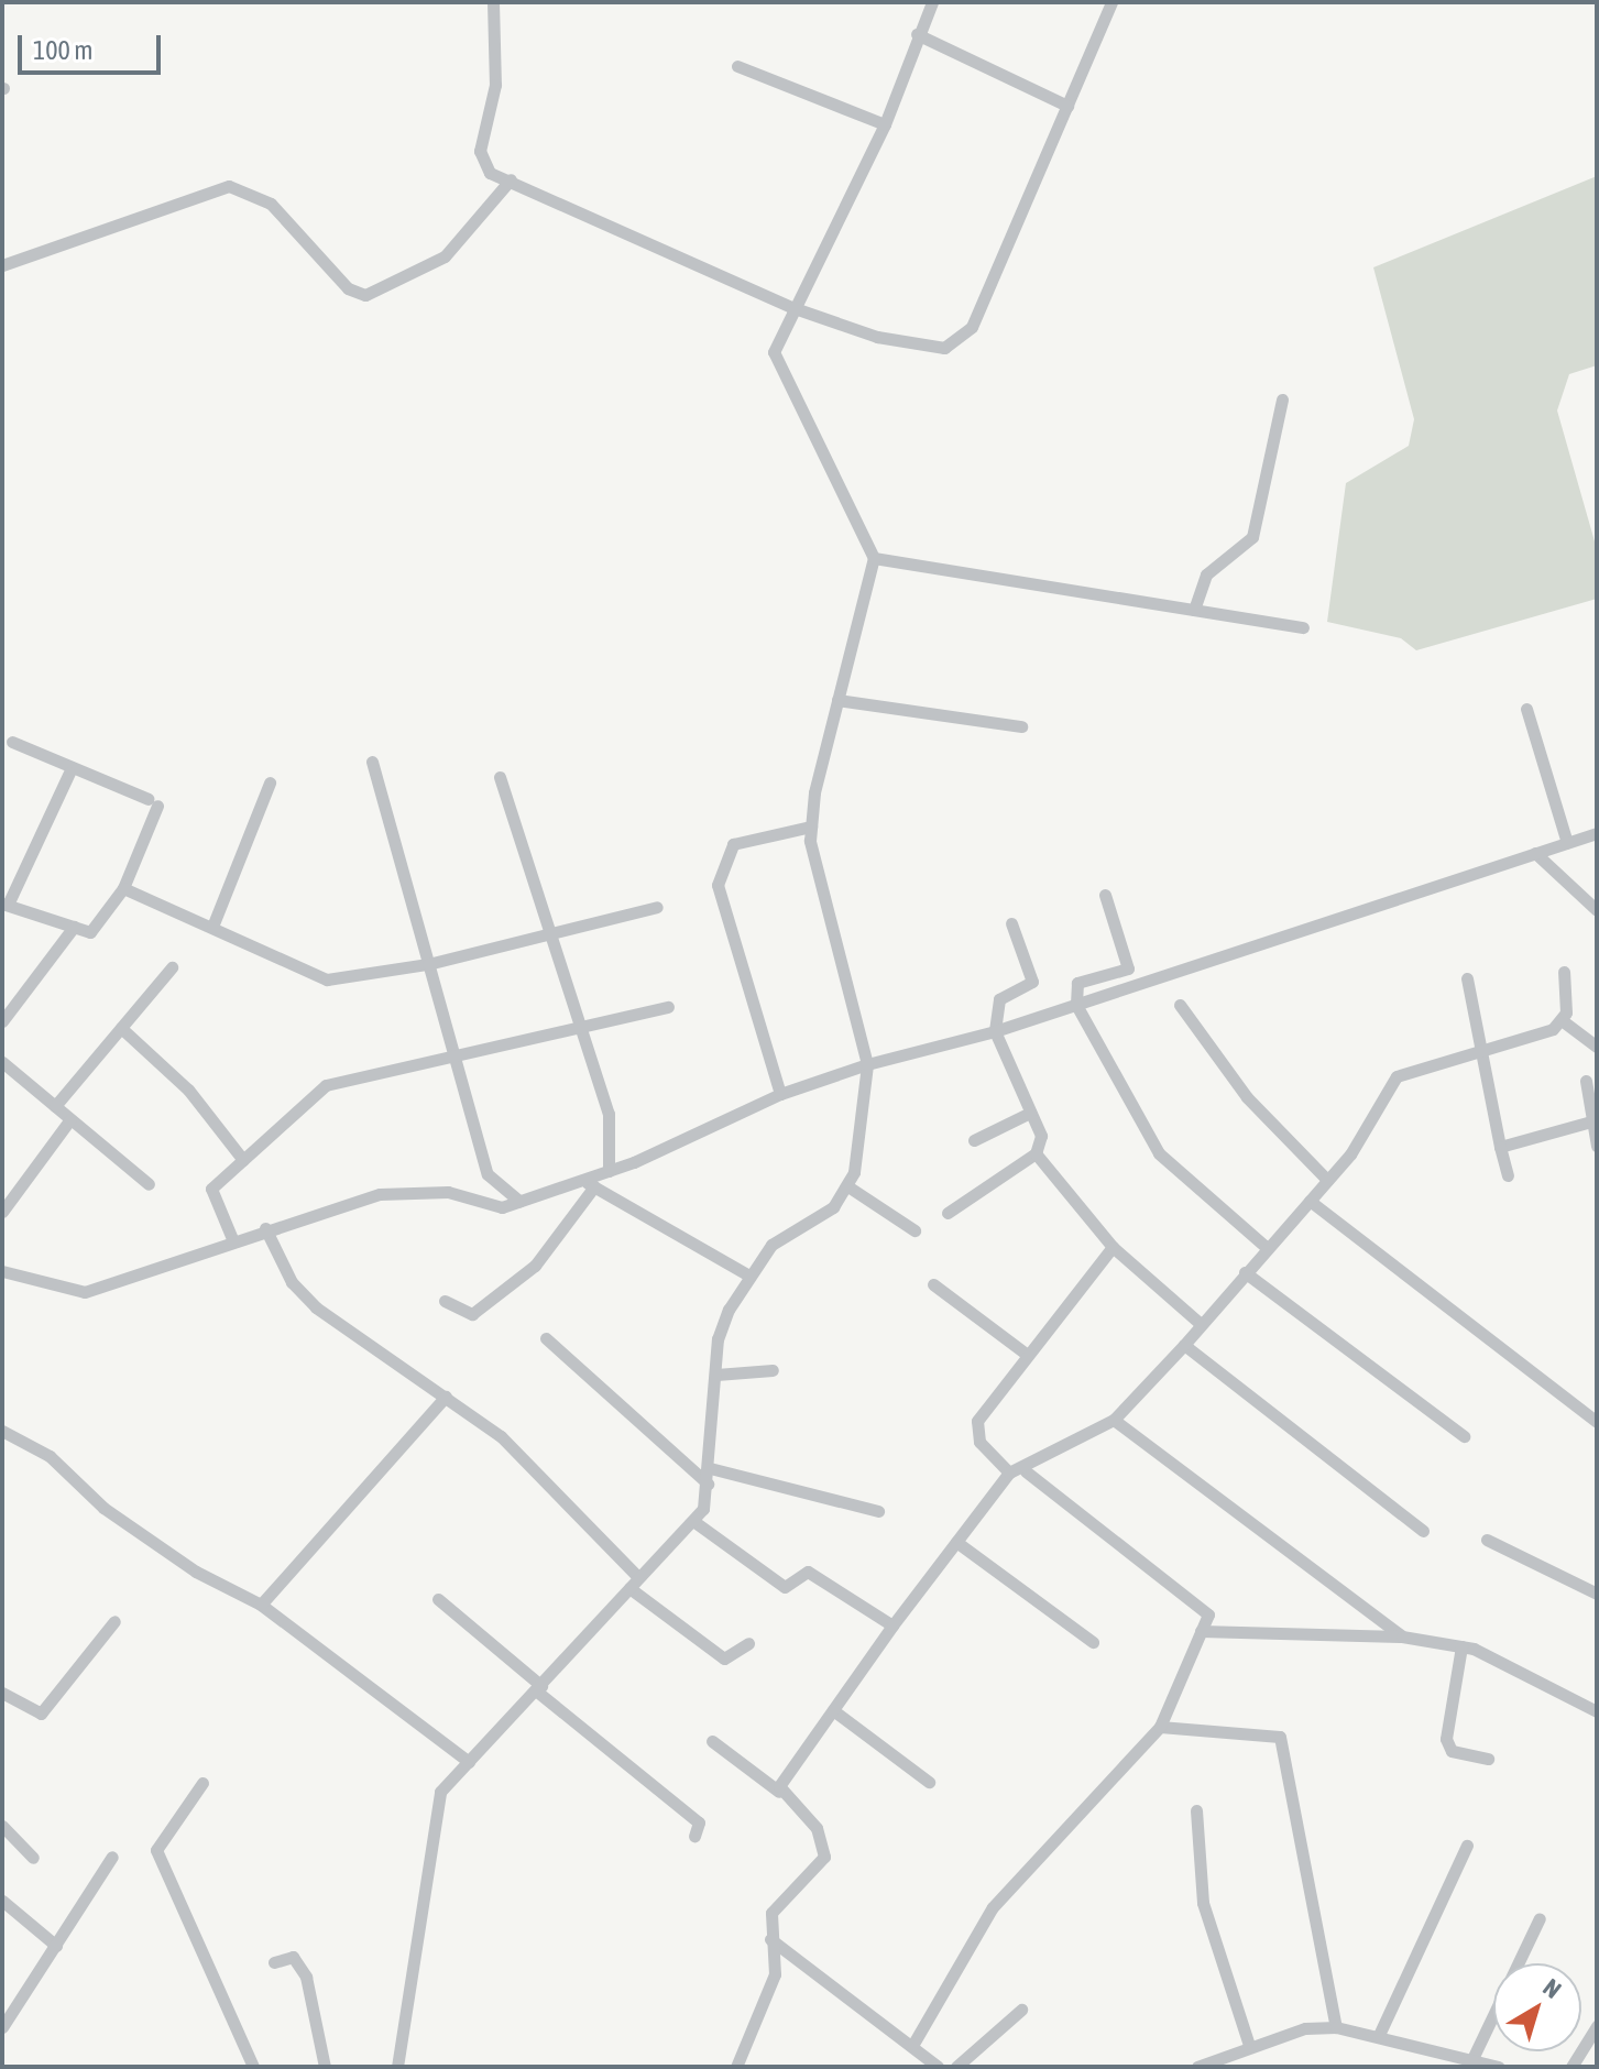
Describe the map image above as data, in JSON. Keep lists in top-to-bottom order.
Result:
{
  "scale_bar": "100 m",
  "north": "top right"
}
